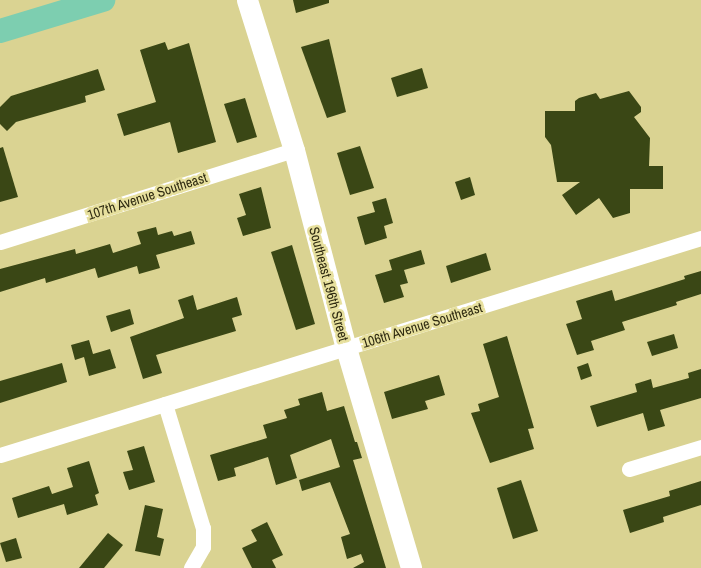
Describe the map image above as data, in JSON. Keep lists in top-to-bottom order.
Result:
{
  "streets": {
    "street": ["107th Avenue Southeast", "Southeast 196th Street", "106th Avenue Southeast"]
  },
  "crossings": [
    ["107th Avenue Southeast", "Southeast 196th Street"],
    ["Southeast 196th Street", "106th Avenue Southeast"]
  ]
}
